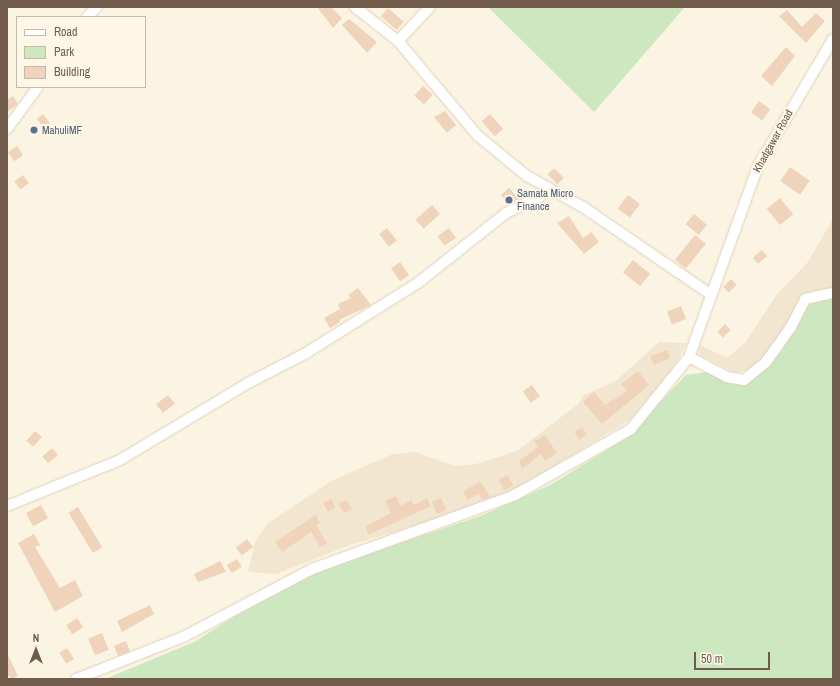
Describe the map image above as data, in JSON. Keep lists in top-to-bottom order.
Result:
{
  "streets": {
    "street": ["Khadgawar Road"]
  },
  "places": ["MahuliMF", "Samata Micro Finance"],
  "legend": ["Road", "Park", "Building"],
  "scale_bar": "50 m",
  "north": "top"
}
